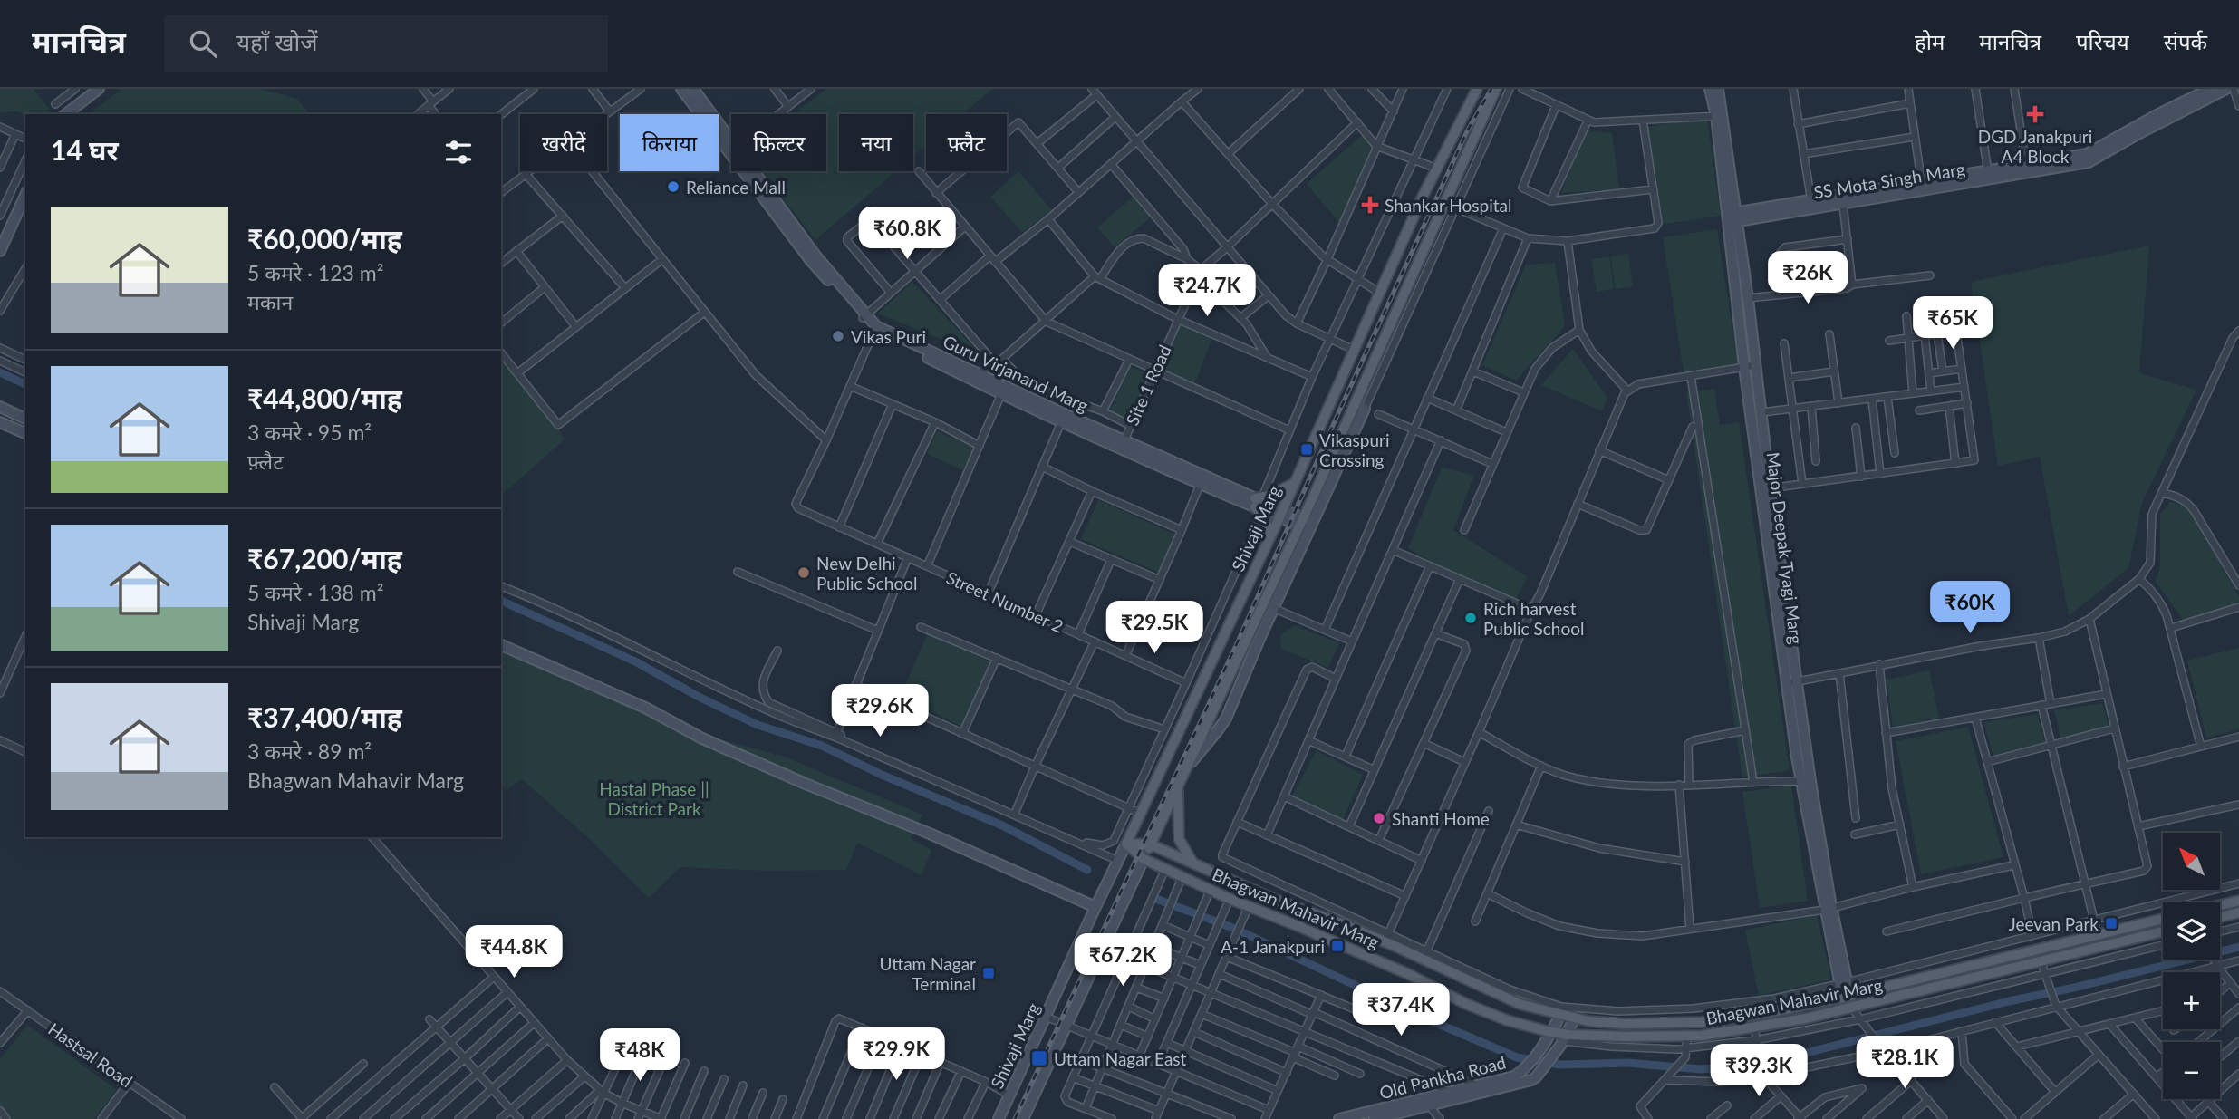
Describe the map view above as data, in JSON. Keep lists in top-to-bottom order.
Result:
{
  "streets": {
    "main road": ["Shivaji Marg", "Bhagwan Mahavir Marg"],
    "street": [
      "SS Mota Singh Marg",
      "Guru Virjanand Marg",
      "Site 1 Road",
      "Major Deepak Tyagi Marg",
      "Street Number 2",
      "Hastsal Road",
      "Old Pankha Road"
    ]
  },
  "crossings": [
    ["SS Mota Singh Marg", "Major Deepak Tyagi Marg"],
    ["Guru Virjanand Marg", "Site 1 Road"],
    ["Guru Virjanand Marg", "Shivaji Marg"],
    ["Shivaji Marg", "Bhagwan Mahavir Marg"],
    ["Major Deepak Tyagi Marg", "Bhagwan Mahavir Marg"],
    ["Bhagwan Mahavir Marg", "Old Pankha Road"]
  ],
  "parks": ["Hastal Phase || District Park"],
  "places": {
    "health": ["DGD Janakpuri A4 Block", "Shankar Hospital"],
    "other": [
      "Reliance Mall",
      "Vikas Puri",
      "New Delhi Public School",
      "Rich harvest Public School",
      "Shanti Home"
    ],
    "transit": [
      "Vikaspuri Crossing",
      "Jeevan Park",
      "A-1 Janakpuri",
      "Uttam Nagar Terminal",
      "Uttam Nagar East"
    ]
  },
  "north": "top left",
  "page": {
    "header": "मानचित्र",
    "search": "यहाँ खोजें",
    "nav": [
      "होम",
      "मानचित्र",
      "परिचय",
      "संपर्क"
    ],
    "chip": [
      "खरीदें",
      "किराया",
      "फ़िल्टर",
      "नया",
      "फ़्लैट"
    ],
    "heading": "14 घर",
    "list": [
      {
        "name": "₹60,000/माह",
        "note": "5 कमरे · 123 m² · मकान"
      },
      {
        "name": "₹44,800/माह",
        "note": "3 कमरे · 95 m² · फ़्लैट"
      },
      {
        "name": "₹67,200/माह",
        "note": "5 कमरे · 138 m² · Shivaji Marg"
      },
      {
        "name": "₹37,400/माह",
        "note": "3 कमरे · 89 m² · Bhagwan Mahavir Marg"
      }
    ],
    "price": [
      "₹60.8K",
      "₹26K",
      "₹24.7K",
      "₹65K",
      "₹60K",
      "₹29.5K",
      "₹29.6K",
      "₹44.8K",
      "₹67.2K",
      "₹37.4K",
      "₹29.9K",
      "₹48K",
      "₹28.1K",
      "₹39.3K"
    ],
    "map_buttons": ["+", "−"]
  }
}
